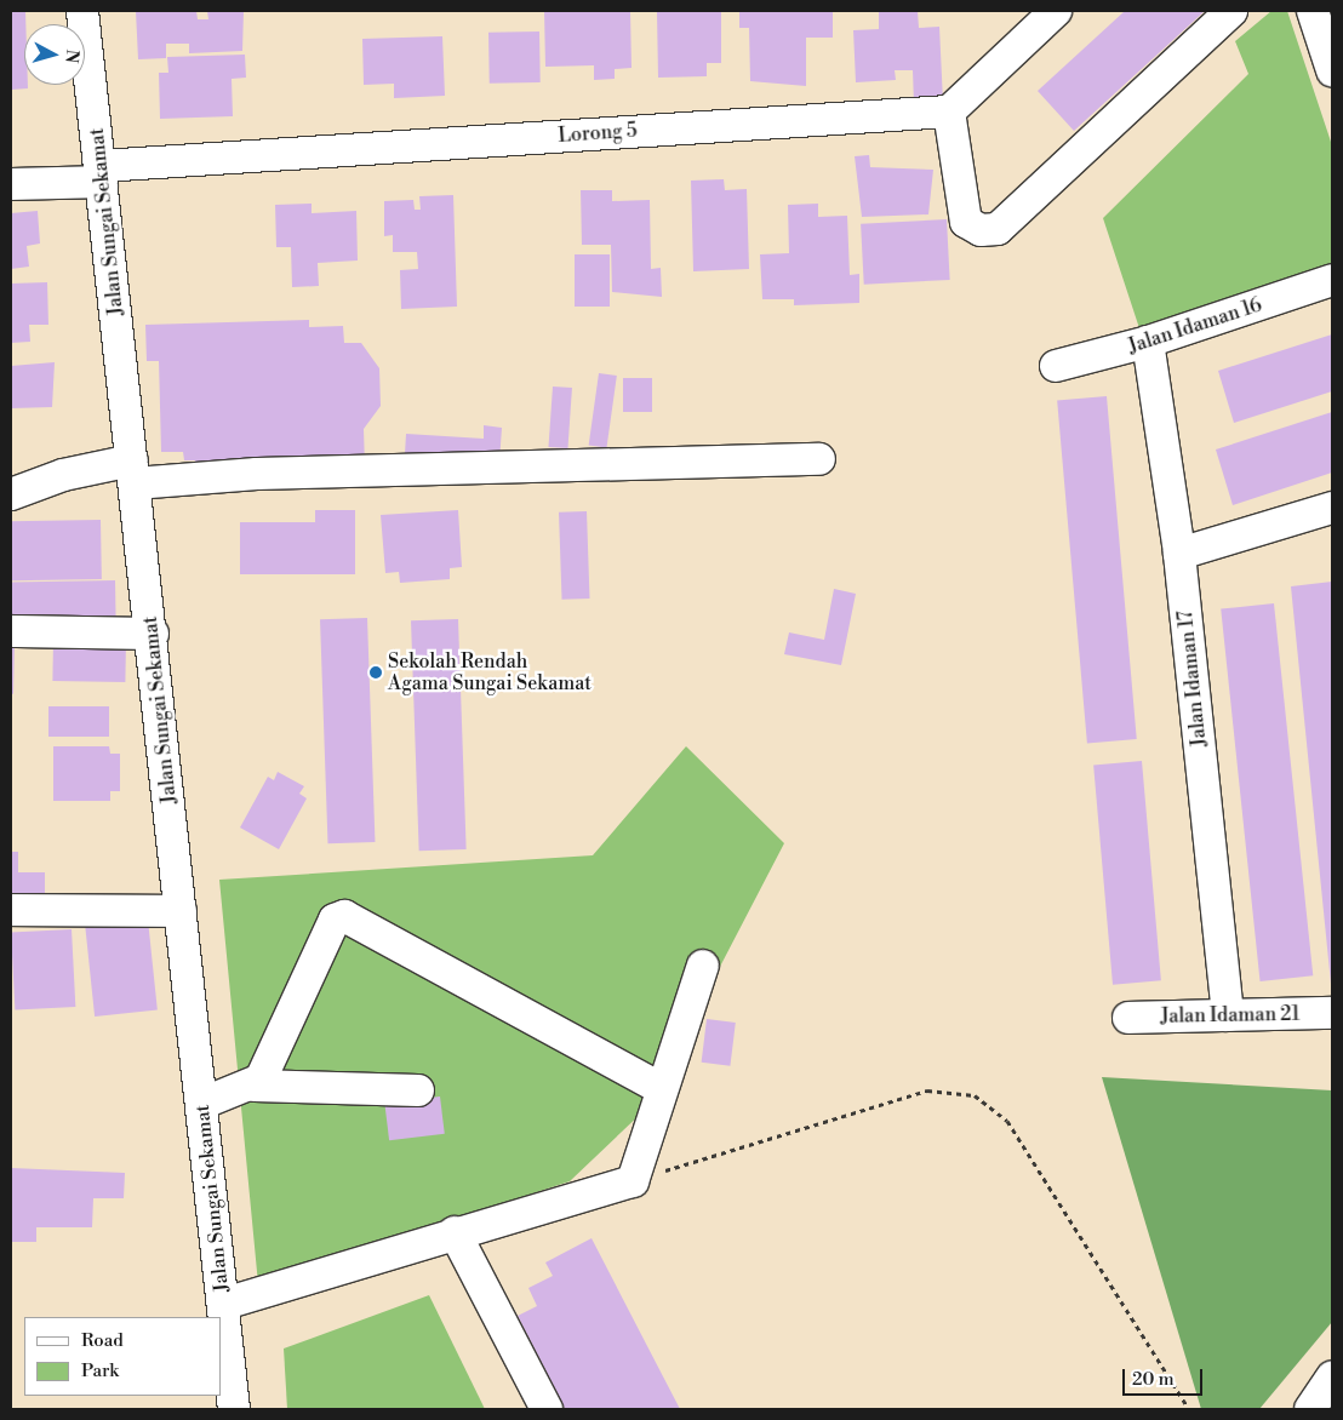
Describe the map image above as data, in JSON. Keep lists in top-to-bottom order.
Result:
{
  "streets": {
    "street": [
      "Lorong 5",
      "Jalan Sungai Sekamat",
      "Jalan Idaman 16",
      "Jalan Idaman 17",
      "Jalan Idaman 21"
    ]
  },
  "crossings": [
    ["Lorong 5", "Jalan Sungai Sekamat"],
    ["Jalan Idaman 16", "Jalan Idaman 17"],
    ["Jalan Idaman 17", "Jalan Idaman 21"]
  ],
  "places": ["Sekolah Rendah Agama Sungai Sekamat"],
  "legend": ["Road", "Park"],
  "scale_bar": "20 m",
  "north": "right"
}
